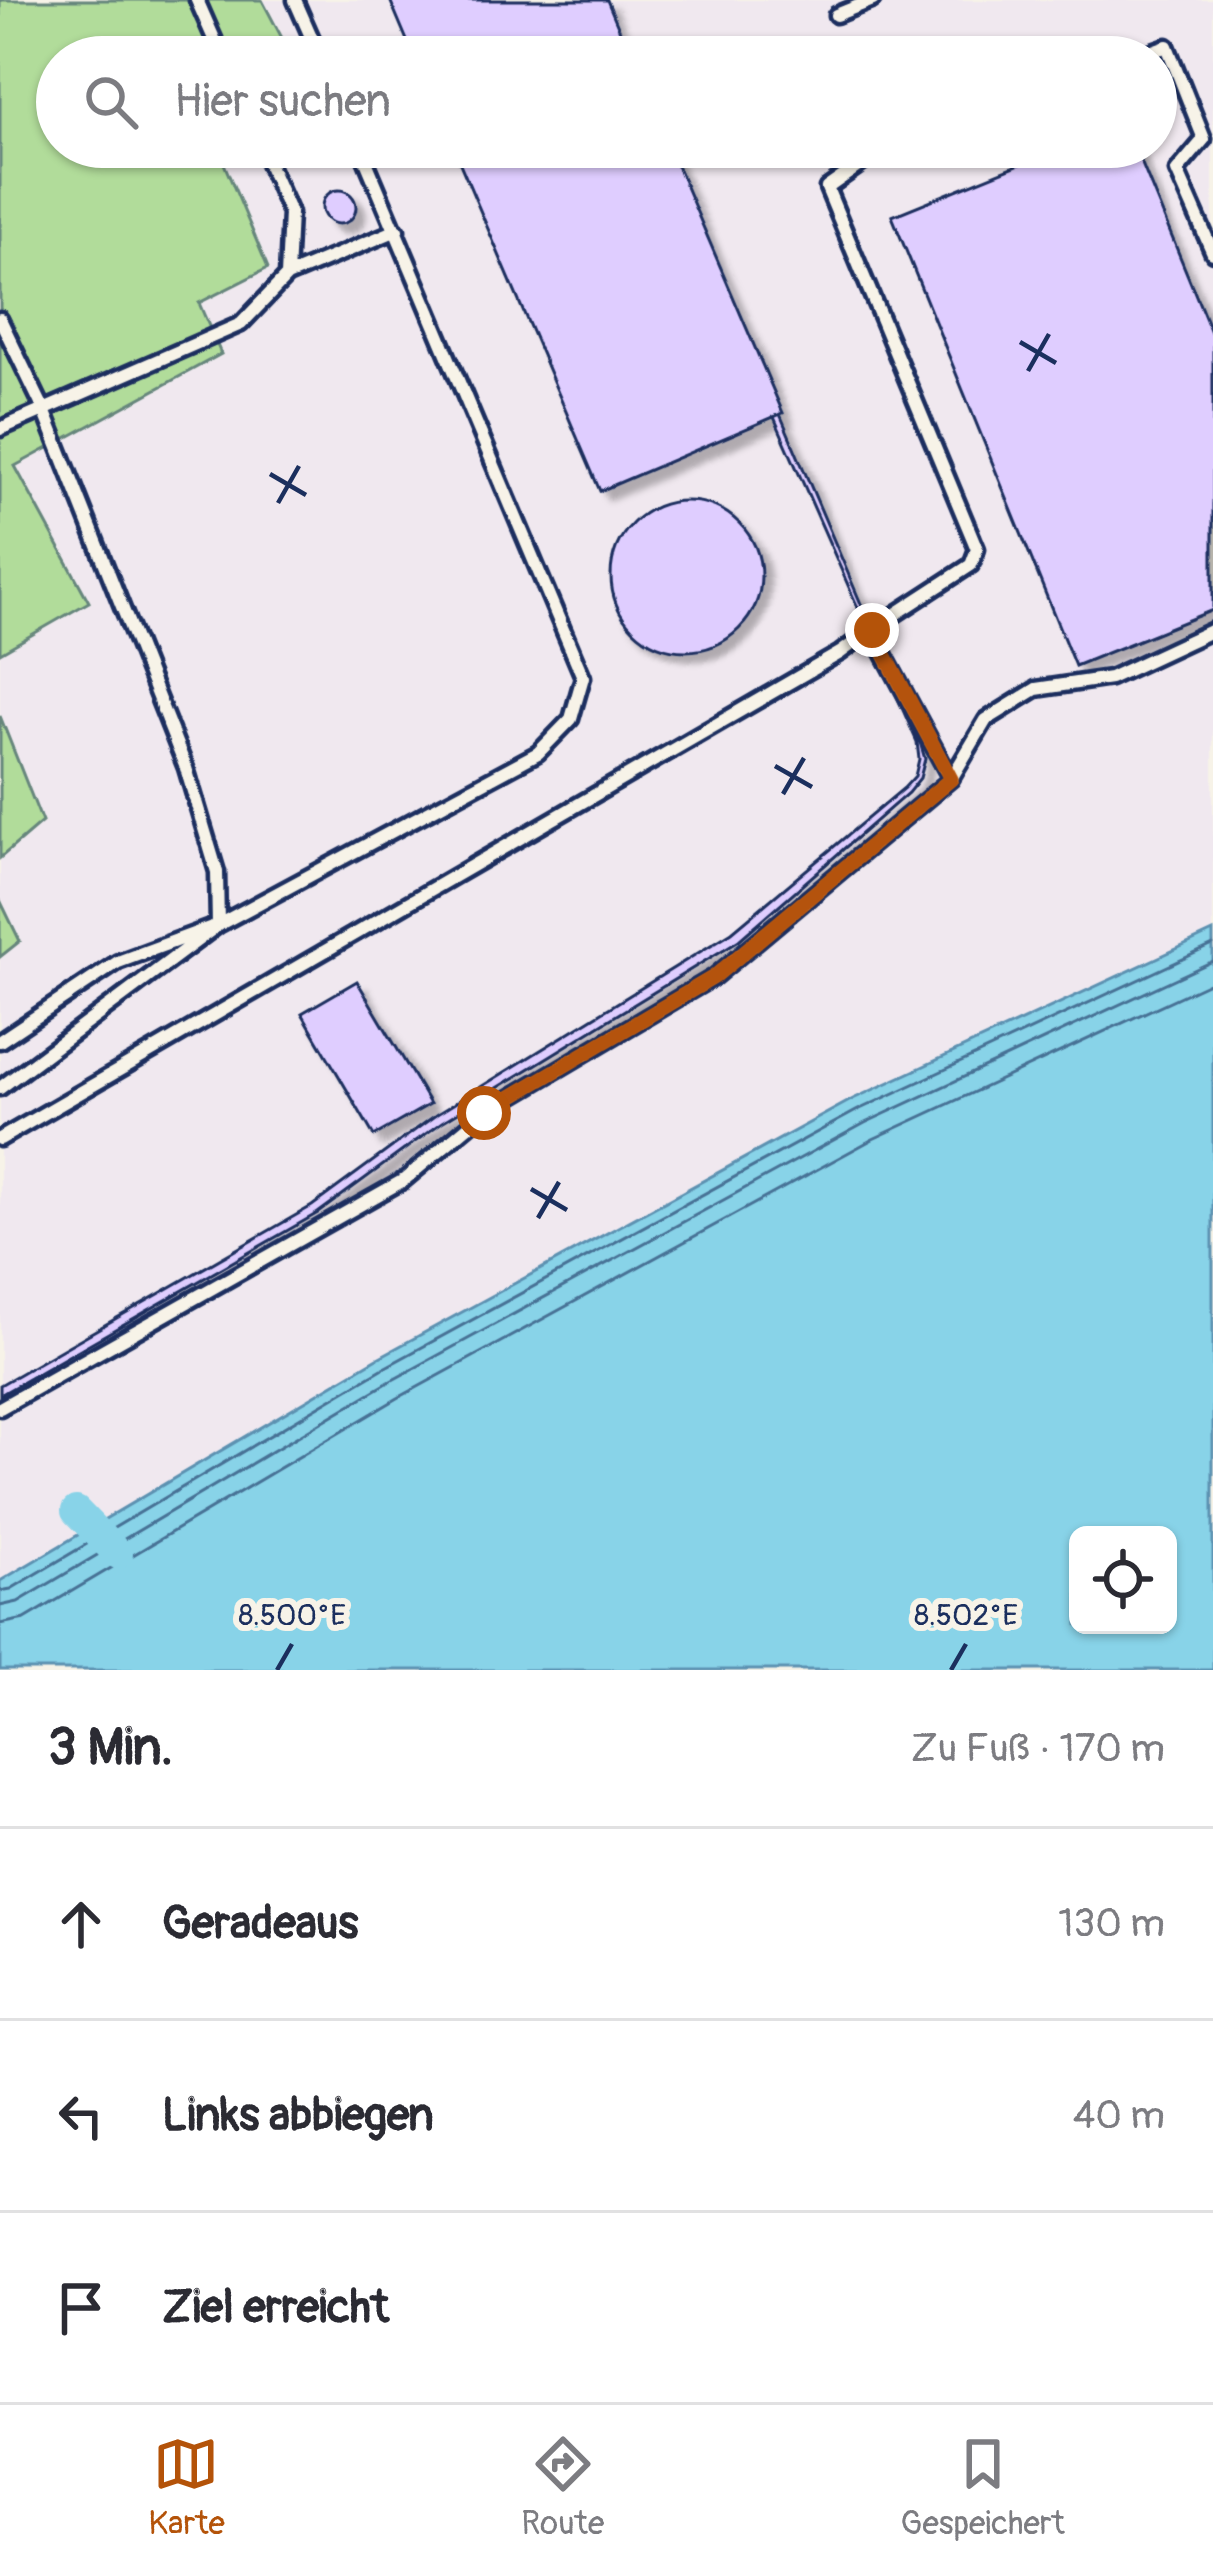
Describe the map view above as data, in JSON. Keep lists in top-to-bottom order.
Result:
{
  "page": {
    "search": "Hier suchen",
    "heading": ["3 Min.", "Zu Fuß · 170 m"],
    "list": [
      ["Geradeaus", "130 m"],
      ["Links abbiegen", "40 m"],
      "Ziel erreicht"
    ],
    "nav": ["Karte", "Route", "Gespeichert"]
  },
  "coordinates": ["8.500°E", "8.502°E"]
}
